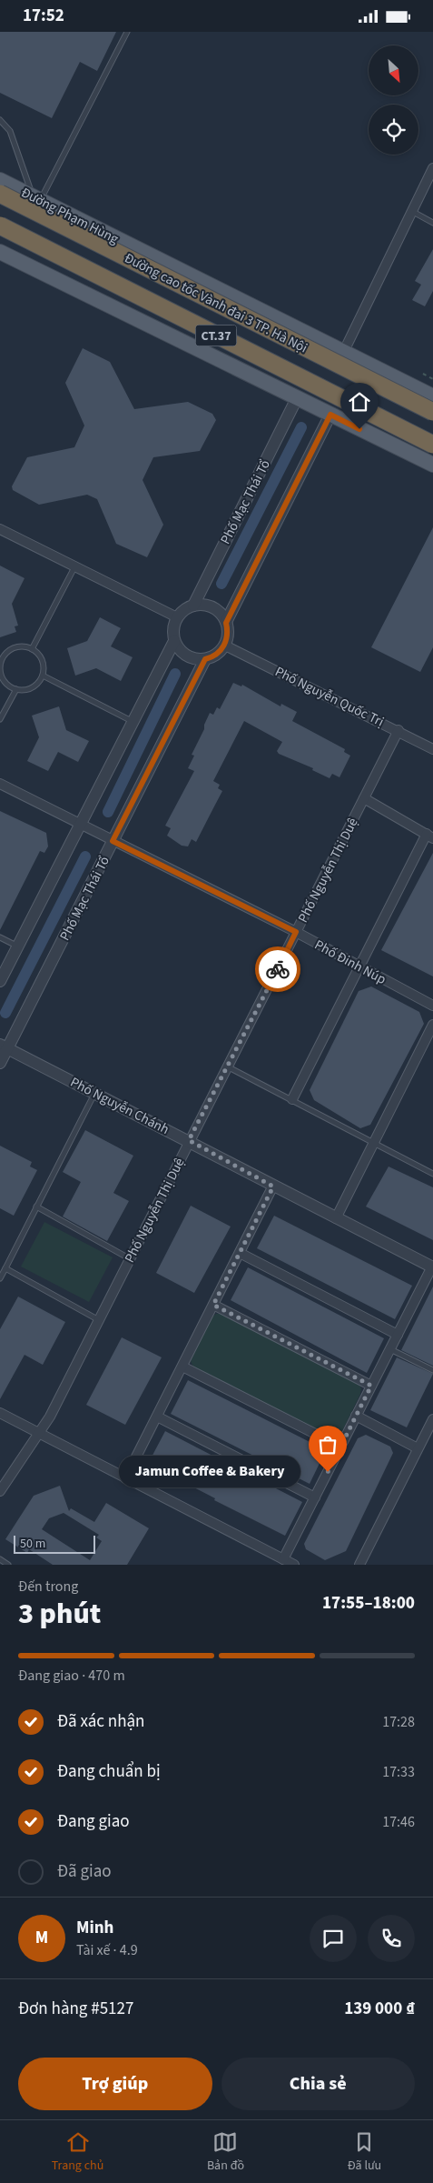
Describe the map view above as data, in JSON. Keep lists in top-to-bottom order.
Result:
{
  "streets": {
    "highway": ["Đường cao tốc Vành đai 3 TP. Hà Nội", "CT.37"],
    "main road": ["Đường Phạm Hùng"],
    "street": [
      "Phố Mạc Thái Tổ",
      "Phố Nguyễn Quốc Trị",
      "Phố Nguyễn Thị Duệ",
      "Phố Đinh Núp",
      "Phố Nguyễn Chánh"
    ]
  },
  "crossings": [
    ["Phố Mạc Thái Tổ", "Phố Nguyễn Quốc Trị"],
    ["Phố Mạc Thái Tổ", "Phố Đinh Núp"],
    ["Phố Mạc Thái Tổ", "Phố Nguyễn Chánh"],
    ["Phố Nguyễn Quốc Trị", "Phố Nguyễn Thị Duệ"],
    ["Phố Nguyễn Thị Duệ", "Phố Đinh Núp"],
    ["Phố Nguyễn Thị Duệ", "Phố Nguyễn Chánh"]
  ],
  "places": ["Jamun Coffee & Bakery"],
  "scale_bar": "50 m",
  "north": "bottom right",
  "page": {
    "status": "17:52",
    "bubble": "Jamun Coffee & Bakery",
    "scale": "50 m",
    "heading": ["3 phút", "Đến trong", "17:55–18:00"],
    "panel": [
      "Minh",
      "Tài xế · 4.9",
      "Đơn hàng #5127",
      "139 000 ₫"
    ],
    "bar": "Đang giao · 470 m",
    "list": [
      ["Đã xác nhận", "17:28"],
      ["Đang chuẩn bị", "17:33"],
      ["Đang giao", "17:46"],
      "Đã giao"
    ],
    "round": "M",
    "buttons": ["Trợ giúp", "Chia sẻ"],
    "tabs": ["Trang chủ", "Bản đồ", "Đã lưu"]
  }
}
